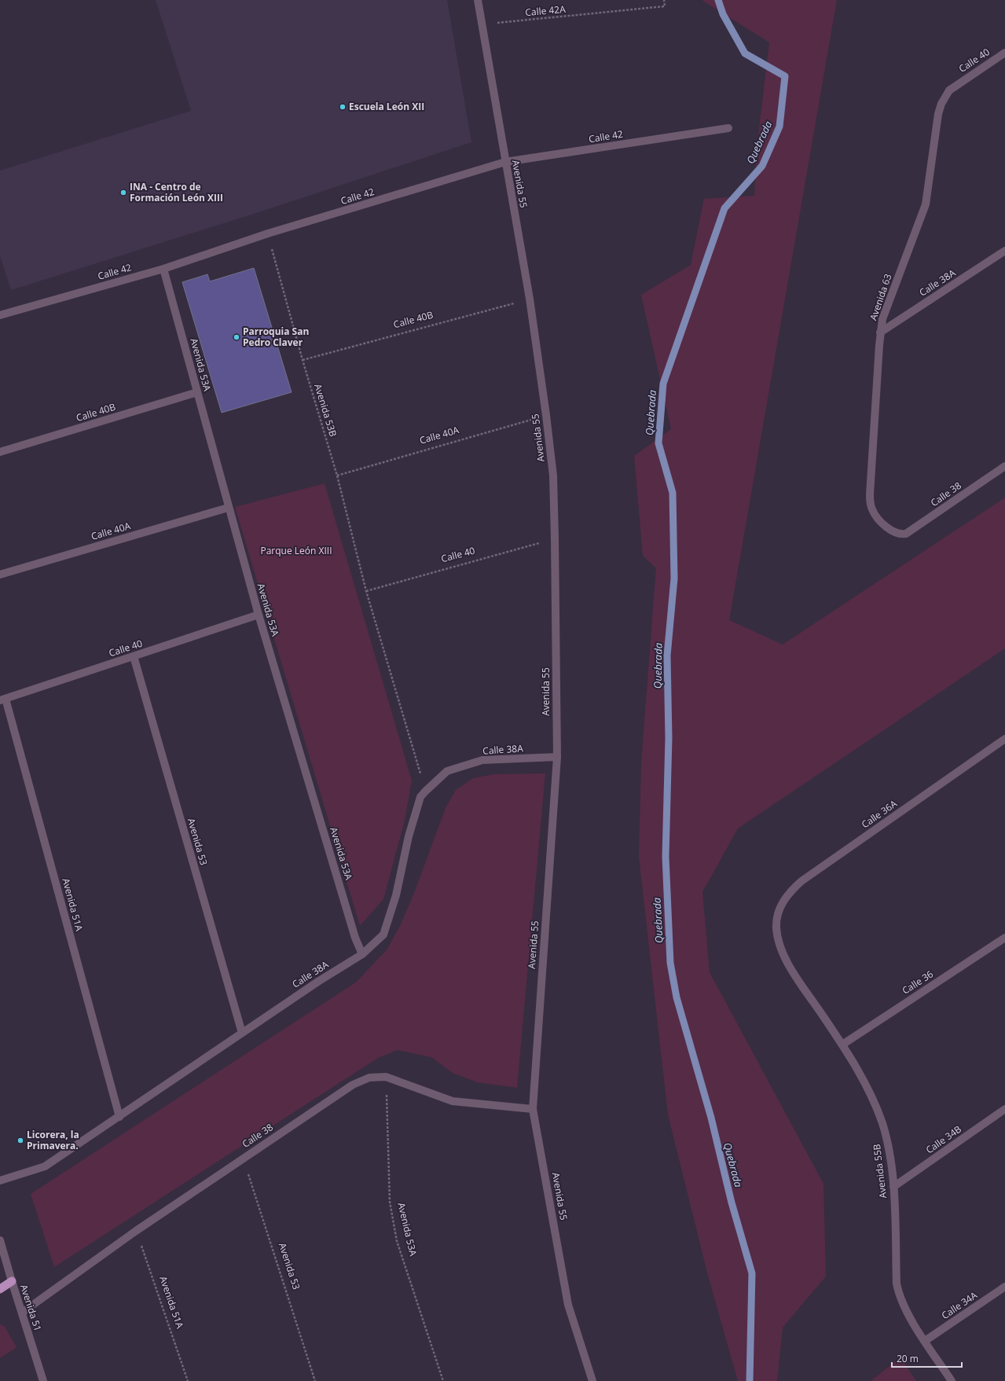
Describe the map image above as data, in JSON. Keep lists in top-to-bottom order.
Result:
{
  "streets": {
    "street": [
      "Calle 40",
      "Calle 42",
      "Avenida 55",
      "Calle 38A",
      "Avenida 63",
      "Calle 40B",
      "Avenida 53A",
      "Calle 40A",
      "Calle 38",
      "Calle 36A",
      "Avenida 53",
      "Avenida 51A",
      "Calle 36",
      "Calle 34B",
      "Avenida 55B",
      "Calle 34A",
      "Avenida 51"
    ],
    "path": ["Calle 42A", "Avenida 53B"]
  },
  "crossings": [
    ["Calle 42A", "Avenida 55"],
    ["Calle 40", "Avenida 55"],
    ["Calle 40", "Avenida 63"],
    ["Calle 40", "Avenida 53A"],
    ["Calle 40", "Avenida 53B"],
    ["Calle 40", "Avenida 53"],
    ["Calle 40", "Avenida 51A"],
    ["Calle 42", "Avenida 55"],
    ["Calle 42", "Avenida 53A"],
    ["Calle 42", "Avenida 53B"],
    ["Avenida 55", "Calle 38A"],
    ["Avenida 55", "Calle 40B"],
    ["Avenida 55", "Calle 40A"],
    ["Avenida 55", "Calle 38"],
    ["Calle 38A", "Avenida 63"],
    ["Calle 38A", "Avenida 53A"],
    ["Calle 38A", "Avenida 53B"],
    ["Calle 38A", "Avenida 53"],
    ["Calle 38A", "Avenida 51A"],
    ["Avenida 63", "Calle 38"],
    ["Calle 40B", "Avenida 53A"],
    ["Calle 40B", "Avenida 53B"],
    ["Avenida 53A", "Calle 40A"],
    ["Avenida 53A", "Calle 38"],
    ["Avenida 53B", "Calle 40A"],
    ["Calle 38", "Avenida 53"],
    ["Calle 38", "Avenida 51A"],
    ["Calle 38", "Avenida 51"],
    ["Calle 36A", "Avenida 55B"],
    ["Calle 36", "Avenida 55B"],
    ["Calle 34B", "Avenida 55B"],
    ["Avenida 55B", "Calle 34A"]
  ],
  "water": ["Quebrada"],
  "parks": ["Parque León XIII"],
  "places": [
    "Escuela León XII",
    "INA - Centro de Formación León XIII",
    "Parroquia San Pedro Claver",
    "Licorera, la Primavera."
  ],
  "scale_bar": "20 m"
}
